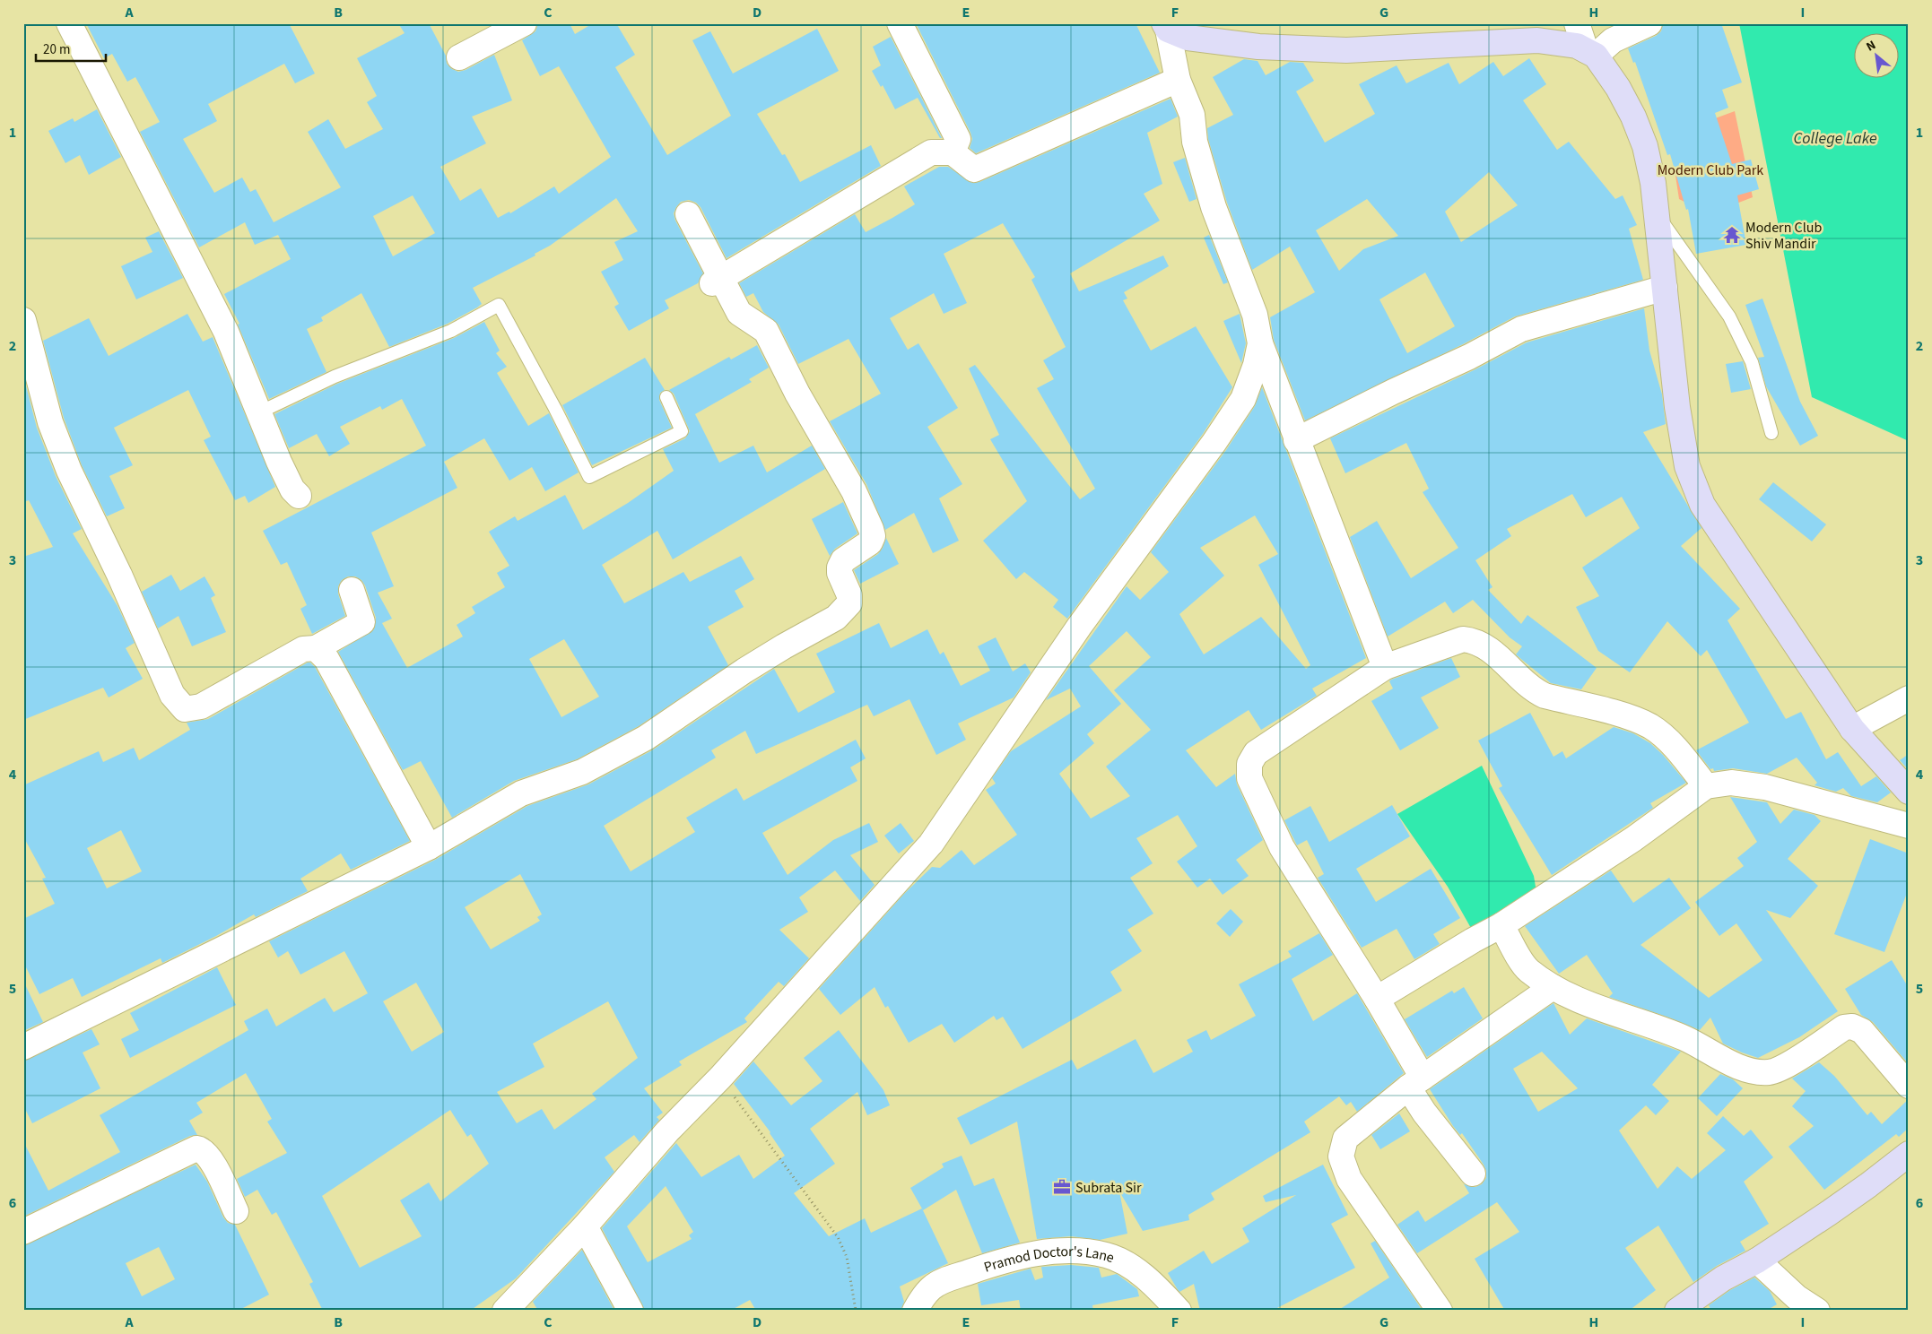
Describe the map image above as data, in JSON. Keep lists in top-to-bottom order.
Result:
{
  "streets": {
    "street": ["Pramod Doctor's Lane"]
  },
  "water": ["College Lake"],
  "parks": ["Modern Club Park"],
  "places": {
    "temple": ["Modern Club Shiv Mandir"],
    "office": ["Subrata Sir"]
  },
  "scale_bar": "20 m",
  "north": "top left",
  "grid": {
    "columns": [
      "A",
      "B",
      "C",
      "D",
      "E",
      "F",
      "G",
      "H",
      "I"
    ],
    "rows": [
      "1",
      "2",
      "3",
      "4",
      "5",
      "6"
    ]
  }
}
